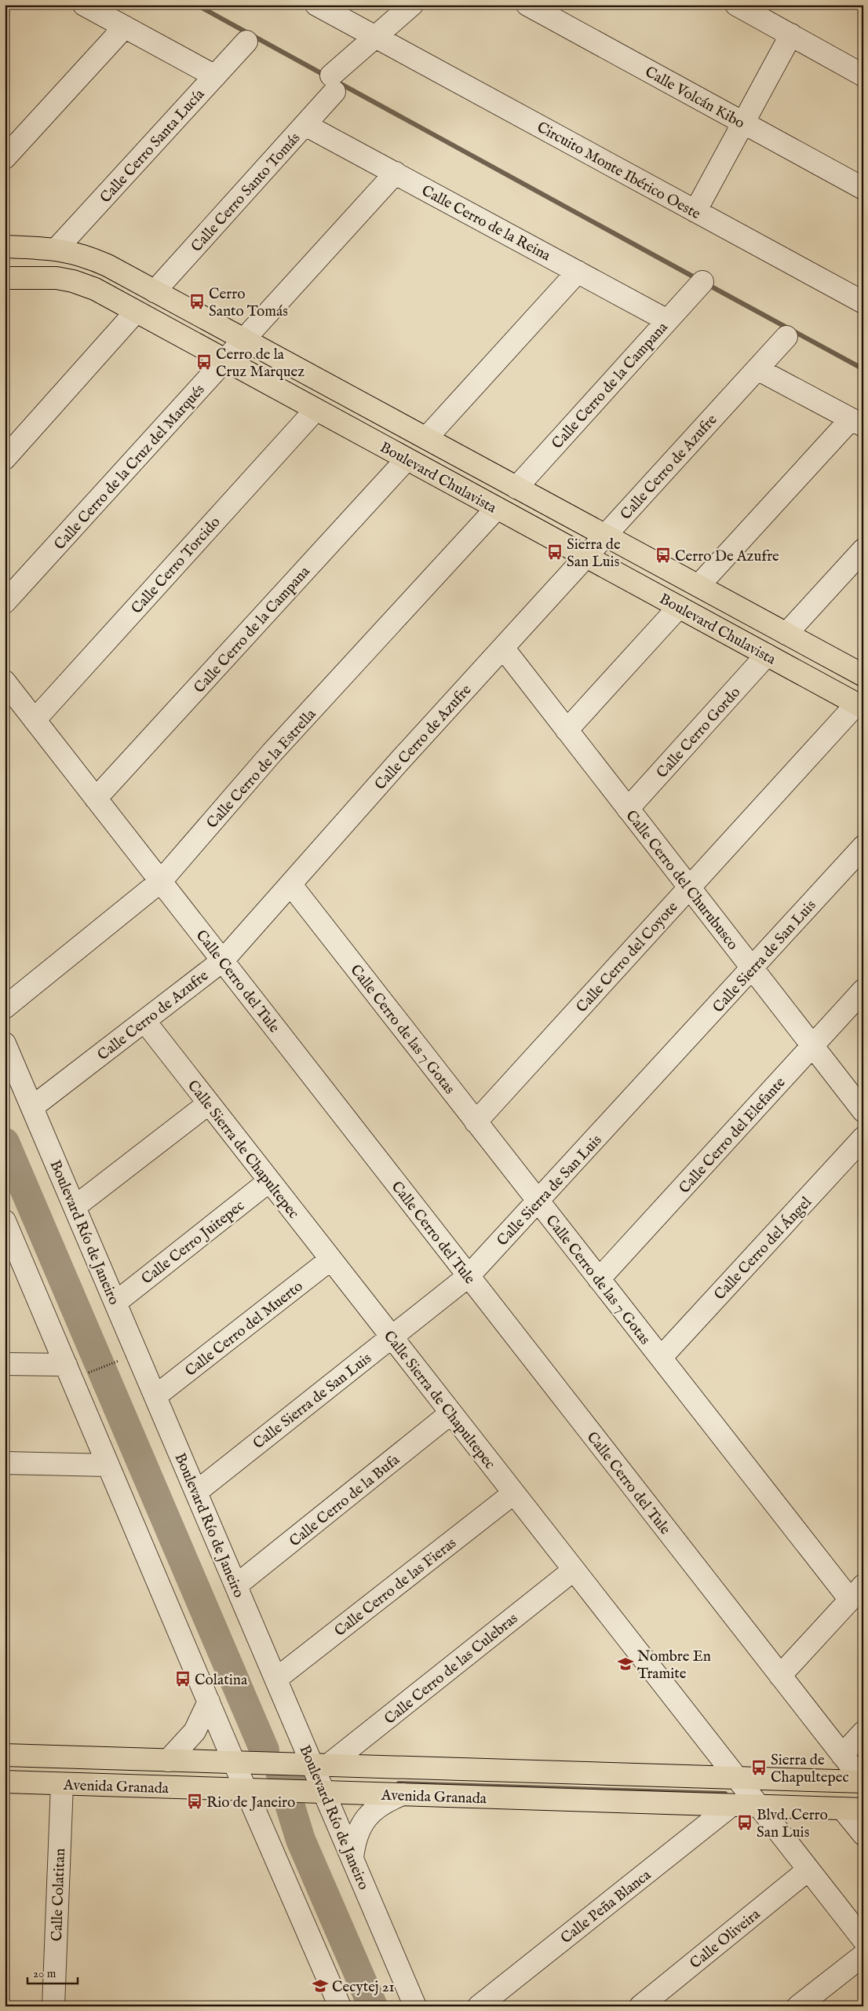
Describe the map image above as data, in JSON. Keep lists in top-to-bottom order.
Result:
{
  "streets": {
    "main road": ["Boulevard Chulavista", "Avenida Granada"],
    "street": [
      "Calle Volcán Kibo",
      "Calle Cerro Santa Lucía",
      "Circuito Monte Ibérico Oeste",
      "Calle Cerro Santo Tomás",
      "Calle Cerro de la Reina",
      "Calle Cerro de la Campana",
      "Calle Cerro de la Cruz del Marqués",
      "Calle Cerro de Azufre",
      "Calle Cerro Torcido",
      "Calle Cerro Gordo",
      "Calle Cerro de la Estrella",
      "Calle Cerro del Churubusco",
      "Calle Sierra de San Luis",
      "Calle Cerro del Coyote",
      "Calle Cerro del Tule",
      "Calle Cerro de las 7 Gotas",
      "Calle Cerro del Elefante",
      "Calle Sierra de Chapultepec",
      "Boulevard Río de Janeiro",
      "Calle Cerro Juitepec",
      "Calle Cerro del Ángel",
      "Calle Cerro del Muerto",
      "Calle Cerro de la Bufa",
      "Calle Cerro de las Fieras",
      "Calle Cerro de las Culebras",
      "Calle Colatitan",
      "Calle Peña Blanca",
      "Calle Oliveira"
    ]
  },
  "crossings": [
    ["Calle Cerro Santa Lucía", "Boulevard Chulavista"],
    ["Circuito Monte Ibérico Oeste", "Calle Cerro Santo Tomás"],
    ["Calle Cerro Santo Tomás", "Calle Cerro de la Reina"],
    ["Calle Cerro Santo Tomás", "Boulevard Chulavista"],
    ["Calle Cerro de la Reina", "Calle Cerro de la Campana"],
    ["Calle Cerro de la Reina", "Calle Cerro de la Cruz del Marqués"],
    ["Calle Cerro de la Campana", "Boulevard Chulavista"],
    ["Calle Cerro de la Campana", "Calle Cerro del Tule"],
    ["Calle Cerro de la Cruz del Marqués", "Boulevard Chulavista"],
    ["Calle Cerro de Azufre", "Boulevard Chulavista"],
    ["Calle Cerro de Azufre", "Calle Cerro del Churubusco"],
    ["Calle Cerro de Azufre", "Calle Cerro del Tule"],
    ["Calle Cerro de Azufre", "Calle Cerro de las 7 Gotas"],
    ["Calle Cerro de Azufre", "Calle Sierra de Chapultepec"],
    ["Calle Cerro de Azufre", "Boulevard Río de Janeiro"],
    ["Boulevard Chulavista", "Calle Cerro Torcido"],
    ["Boulevard Chulavista", "Calle Cerro Gordo"],
    ["Boulevard Chulavista", "Calle Cerro de la Estrella"],
    ["Boulevard Chulavista", "Calle Cerro del Coyote"],
    ["Calle Cerro Torcido", "Calle Cerro del Tule"],
    ["Calle Cerro Gordo", "Calle Cerro del Churubusco"],
    ["Calle Cerro de la Estrella", "Calle Cerro del Tule"],
    ["Calle Cerro del Churubusco", "Calle Sierra de San Luis"],
    ["Calle Cerro del Churubusco", "Calle Cerro del Coyote"],
    ["Calle Cerro del Churubusco", "Calle Cerro del Elefante"],
    ["Calle Sierra de San Luis", "Calle Cerro del Tule"],
    ["Calle Sierra de San Luis", "Calle Cerro de las 7 Gotas"],
    ["Calle Sierra de San Luis", "Calle Sierra de Chapultepec"],
    ["Calle Sierra de San Luis", "Boulevard Río de Janeiro"],
    ["Calle Cerro del Coyote", "Calle Cerro de las 7 Gotas"],
    ["Calle Cerro del Tule", "Avenida Granada"],
    ["Calle Cerro de las 7 Gotas", "Calle Cerro del Elefante"],
    ["Calle Cerro de las 7 Gotas", "Calle Cerro del Ángel"],
    ["Calle Sierra de Chapultepec", "Calle Cerro Juitepec"],
    ["Calle Sierra de Chapultepec", "Calle Cerro del Muerto"],
    ["Calle Sierra de Chapultepec", "Calle Cerro de la Bufa"],
    ["Calle Sierra de Chapultepec", "Calle Cerro de las Fieras"],
    ["Calle Sierra de Chapultepec", "Calle Cerro de las Culebras"],
    ["Calle Sierra de Chapultepec", "Avenida Granada"],
    ["Boulevard Río de Janeiro", "Calle Cerro Juitepec"],
    ["Boulevard Río de Janeiro", "Calle Cerro del Muerto"],
    ["Boulevard Río de Janeiro", "Calle Cerro de la Bufa"],
    ["Boulevard Río de Janeiro", "Calle Cerro de las Fieras"],
    ["Boulevard Río de Janeiro", "Calle Cerro de las Culebras"],
    ["Boulevard Río de Janeiro", "Avenida Granada"],
    ["Calle Cerro de las Culebras", "Avenida Granada"],
    ["Avenida Granada", "Calle Colatitan"],
    ["Avenida Granada", "Calle Peña Blanca"]
  ],
  "places": {
    "bus stop": [
      "Cerro Santo Tomás",
      "Cerro de la Cruz Marquez",
      "Sierra de San Luis",
      "Cerro De Azufre",
      "Colatina",
      "Sierra de Chapultepec",
      "Rio de Janeiro",
      "Blvd. Cerro San Luis"
    ],
    "school or university": ["Nombre En Tramite", "Cecytej 21"]
  },
  "scale_bar": "20 m"
}
